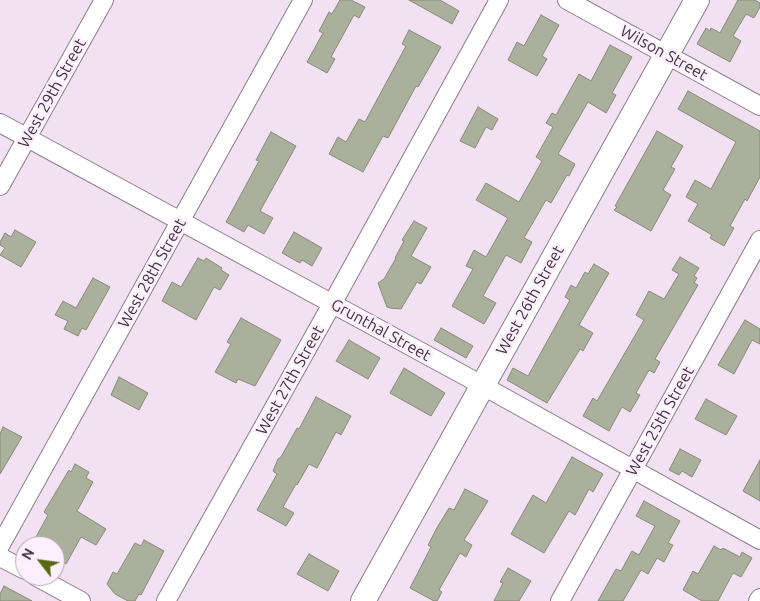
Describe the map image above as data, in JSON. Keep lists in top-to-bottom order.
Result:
{
  "streets": {
    "main road": ["West 26th Street"],
    "street": [
      "Wilson Street",
      "West 29th Street",
      "West 28th Street",
      "Grunthal Street",
      "West 27th Street",
      "West 25th Street"
    ]
  },
  "crossings": [
    ["Wilson Street", "West 26th Street"],
    ["West 29th Street", "Grunthal Street"],
    ["West 28th Street", "Grunthal Street"],
    ["West 26th Street", "Grunthal Street"],
    ["Grunthal Street", "West 27th Street"],
    ["Grunthal Street", "West 25th Street"]
  ],
  "north": "top left"
}
